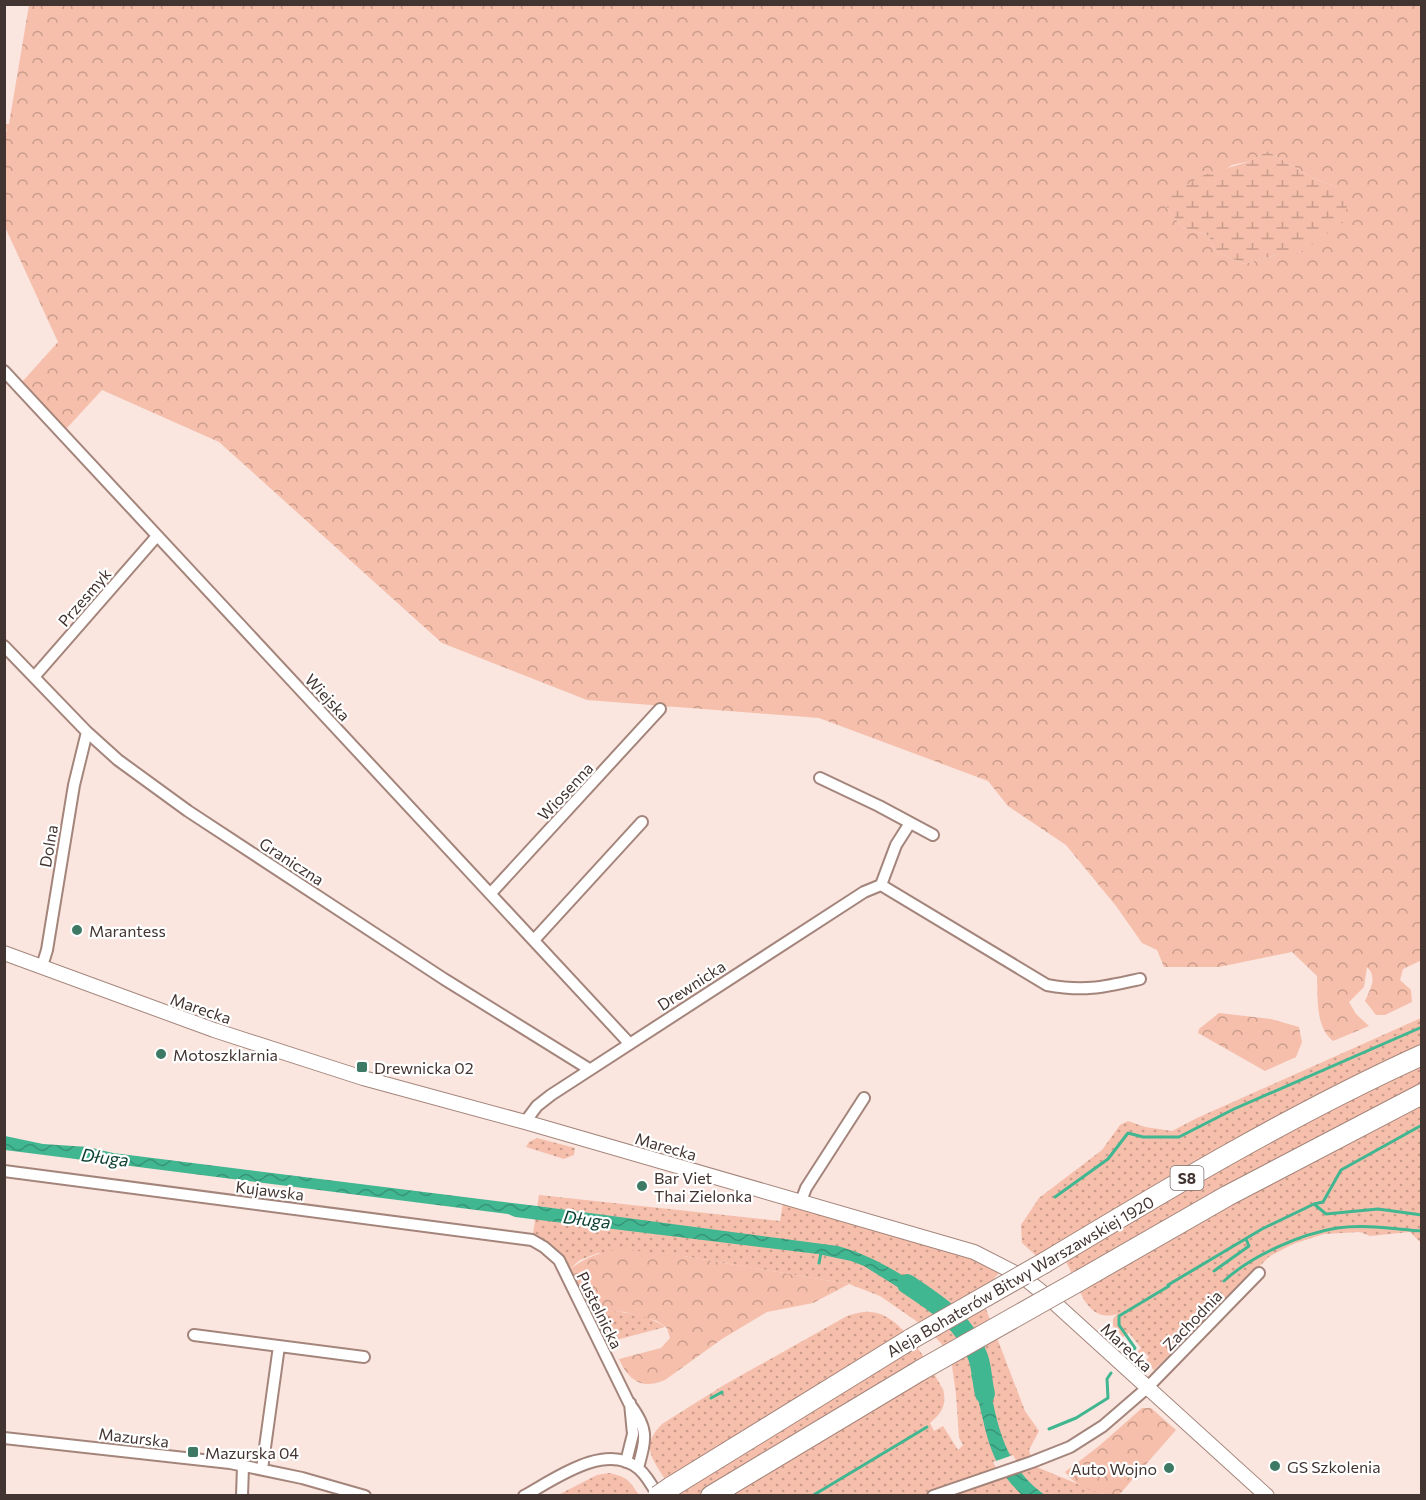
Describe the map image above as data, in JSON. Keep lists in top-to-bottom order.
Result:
{
  "streets": {
    "highway": ["S8", "Aleja Bohaterów Bitwy Warszawskiej 1920"],
    "street": [
      "Przesmyk",
      "Wiejska",
      "Wiosenna",
      "Dolna",
      "Graniczna",
      "Drewnicka",
      "Marecka",
      "Kujawska",
      "Pustelnicka",
      "Zachodnia",
      "Mazurska"
    ]
  },
  "crossings": [
    ["Przesmyk", "Wiejska"],
    ["Przesmyk", "Graniczna"],
    ["Wiejska", "Wiosenna"],
    ["Wiejska", "Drewnicka"],
    ["Dolna", "Graniczna"],
    ["Dolna", "Marecka"],
    ["Graniczna", "Drewnicka"],
    ["Drewnicka", "Marecka"],
    ["Marecka", "Zachodnia"],
    ["Kujawska", "Pustelnicka"]
  ],
  "water": ["Długa"],
  "places": {
    "other": [
      "Marantess",
      "Motoszklarnia",
      "Bar Viet Thai Zielonka",
      "GS Szkolenia",
      "Auto Wojno"
    ],
    "transit": ["Drewnicka 02", "Mazurska 04"]
  }
}
